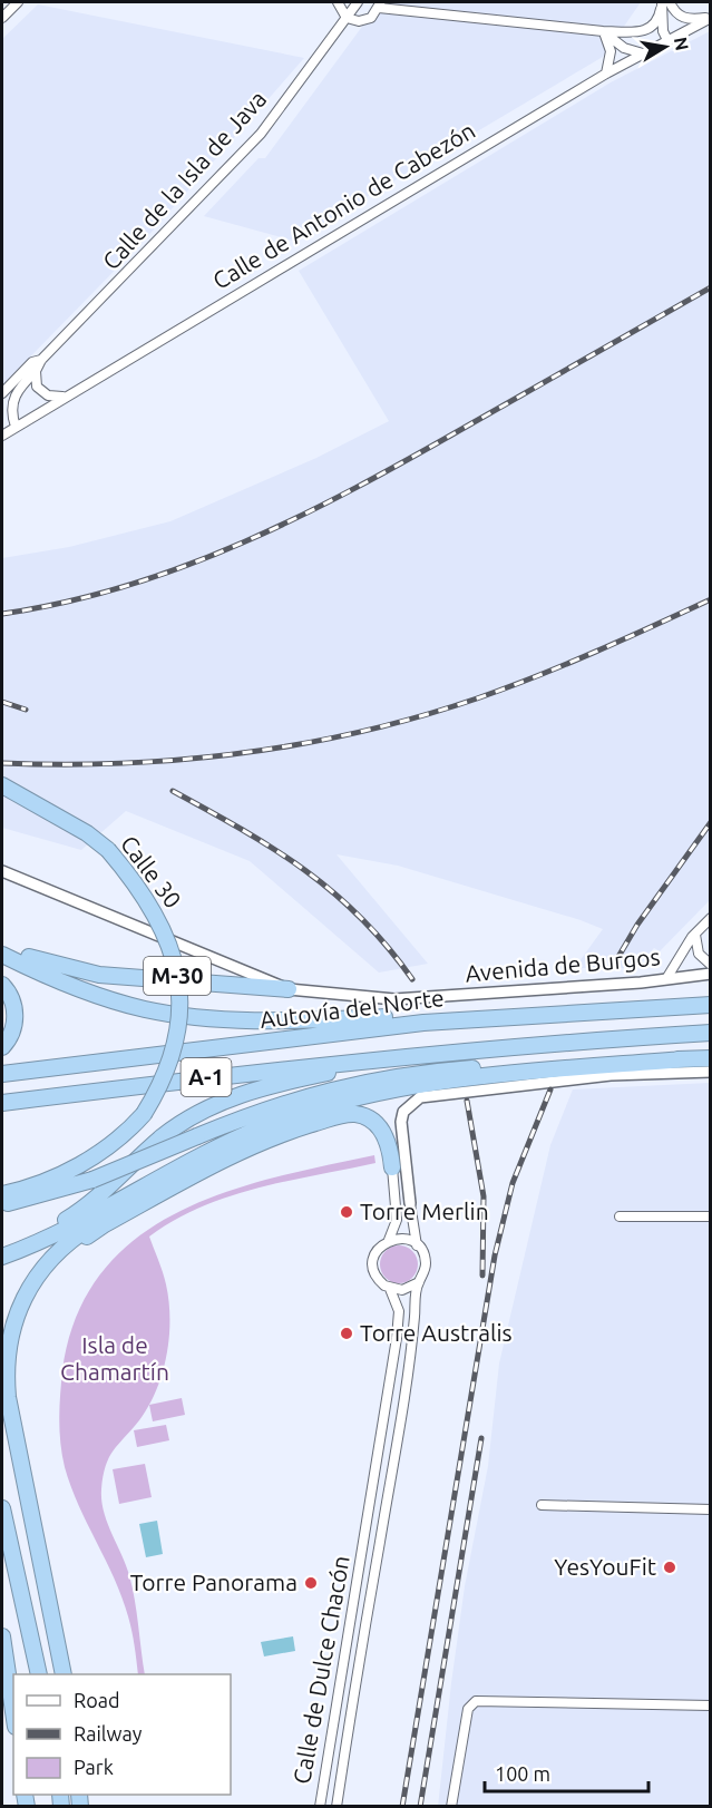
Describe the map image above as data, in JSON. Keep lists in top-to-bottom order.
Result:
{
  "streets": {
    "highway": [
      "Calle 30",
      "M-30",
      "Autovía del Norte",
      "A-1"
    ],
    "street": [
      "Calle de la Isla de Java",
      "Calle de Antonio de Cabezón",
      "Avenida de Burgos",
      "Calle de Dulce Chacón"
    ]
  },
  "crossings": [
    ["Calle de la Isla de Java", "Calle de Antonio de Cabezón"]
  ],
  "parks": ["Isla de Chamartín"],
  "places": [
    "Torre Merlin",
    "Torre Australis",
    "YesYouFit",
    "Torre Panorama"
  ],
  "legend": ["Road", "Railway", "Park"],
  "scale_bar": "100 m",
  "north": "right"
}
